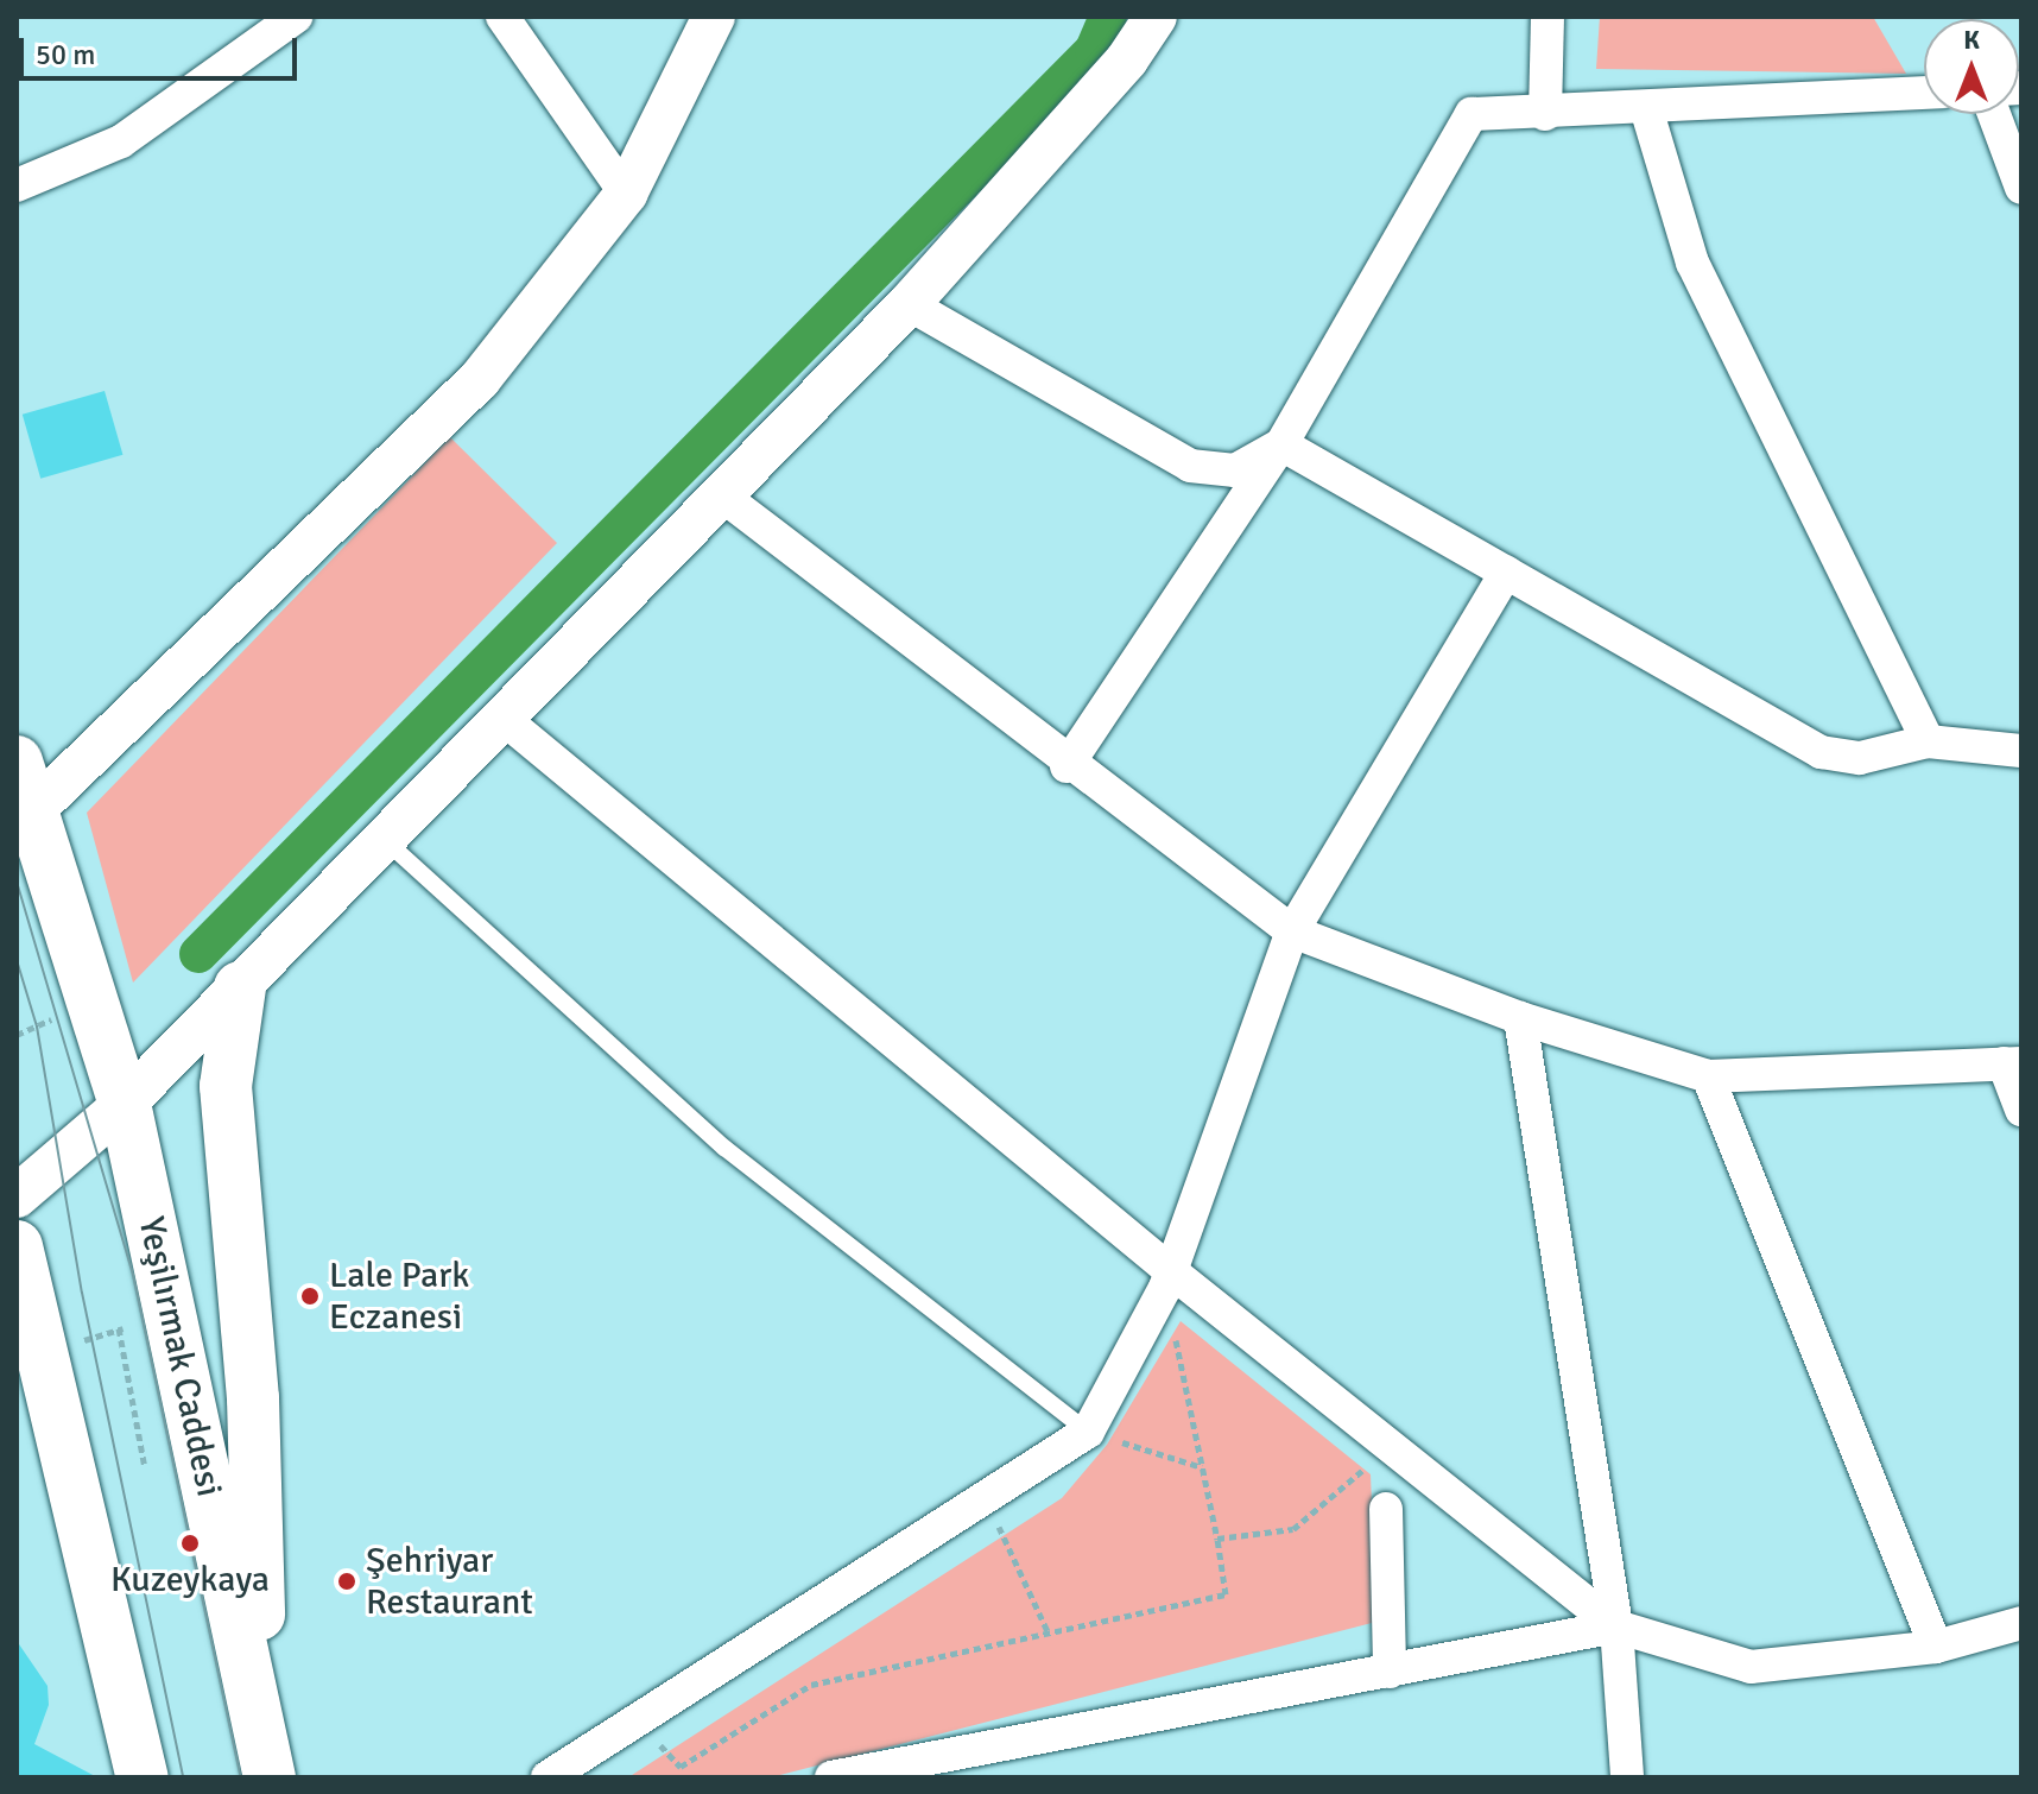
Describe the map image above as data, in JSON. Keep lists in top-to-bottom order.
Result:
{
  "streets": {
    "main road": ["Yeşilırmak Caddesi"]
  },
  "places": ["Lale Park Eczanesi", "Kuzeykaya", "Şehriyar Restaurant"],
  "scale_bar": "50 m",
  "north": "top"
}
